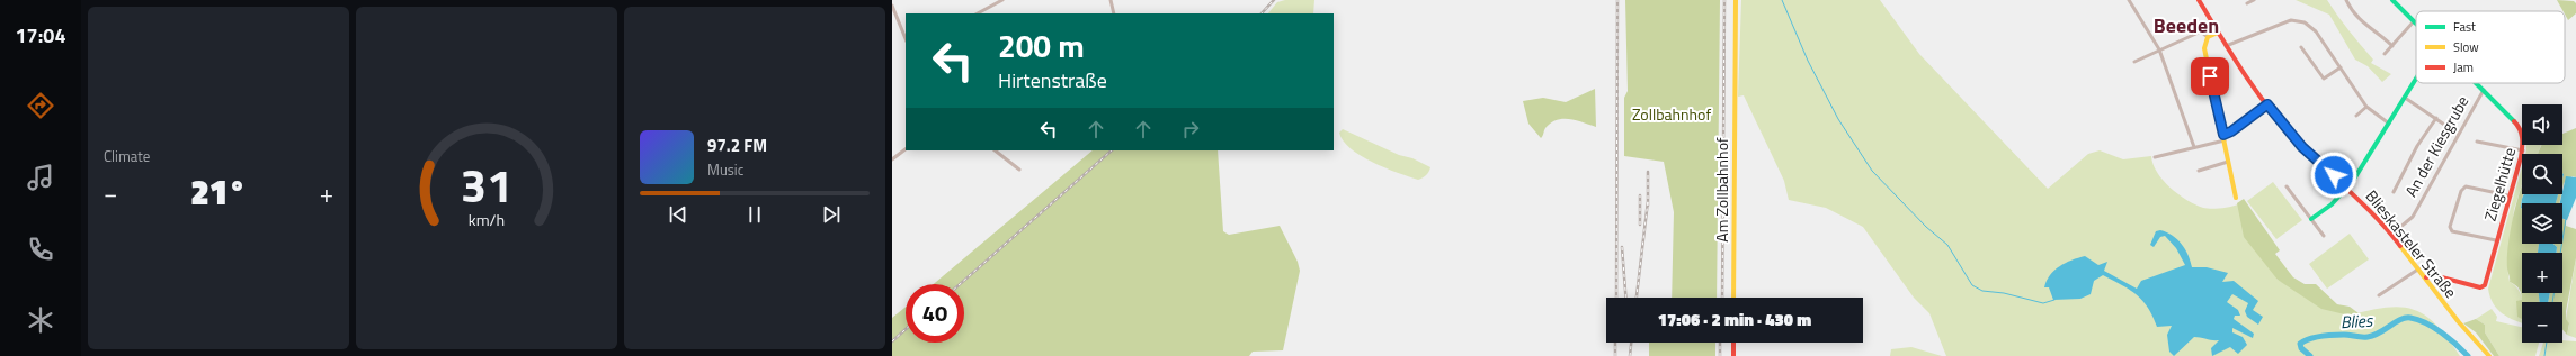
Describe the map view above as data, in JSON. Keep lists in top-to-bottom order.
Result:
{
  "streets": {
    "street": [
      "An der Kiesgrube",
      "Ziegelhütte",
      "Am Zollbahnhof",
      "Blieskasteler Straße"
    ]
  },
  "crossings": [
    ["An der Kiesgrube", "Ziegelhütte"],
    ["An der Kiesgrube", "Blieskasteler Straße"],
    ["Ziegelhütte", "Blieskasteler Straße"]
  ],
  "districts": ["Beeden"],
  "water": ["Blies"],
  "parks": ["Zollbahnhof"],
  "legend": ["Fast", "Slow", "Jam"],
  "page": {
    "tabs": "17:04",
    "tile": "Climate",
    "turn": ["200 m", "Hirtenstraße"],
    "map_buttons": ["+", "−"],
    "song": ["97.2 FM", "Music"],
    "heat": ["−", "21°", "+"],
    "limit": "40",
    "trip": "17:06 · 2 min · 430 m",
    "gauge": ["31", "km/h"]
  }
}
